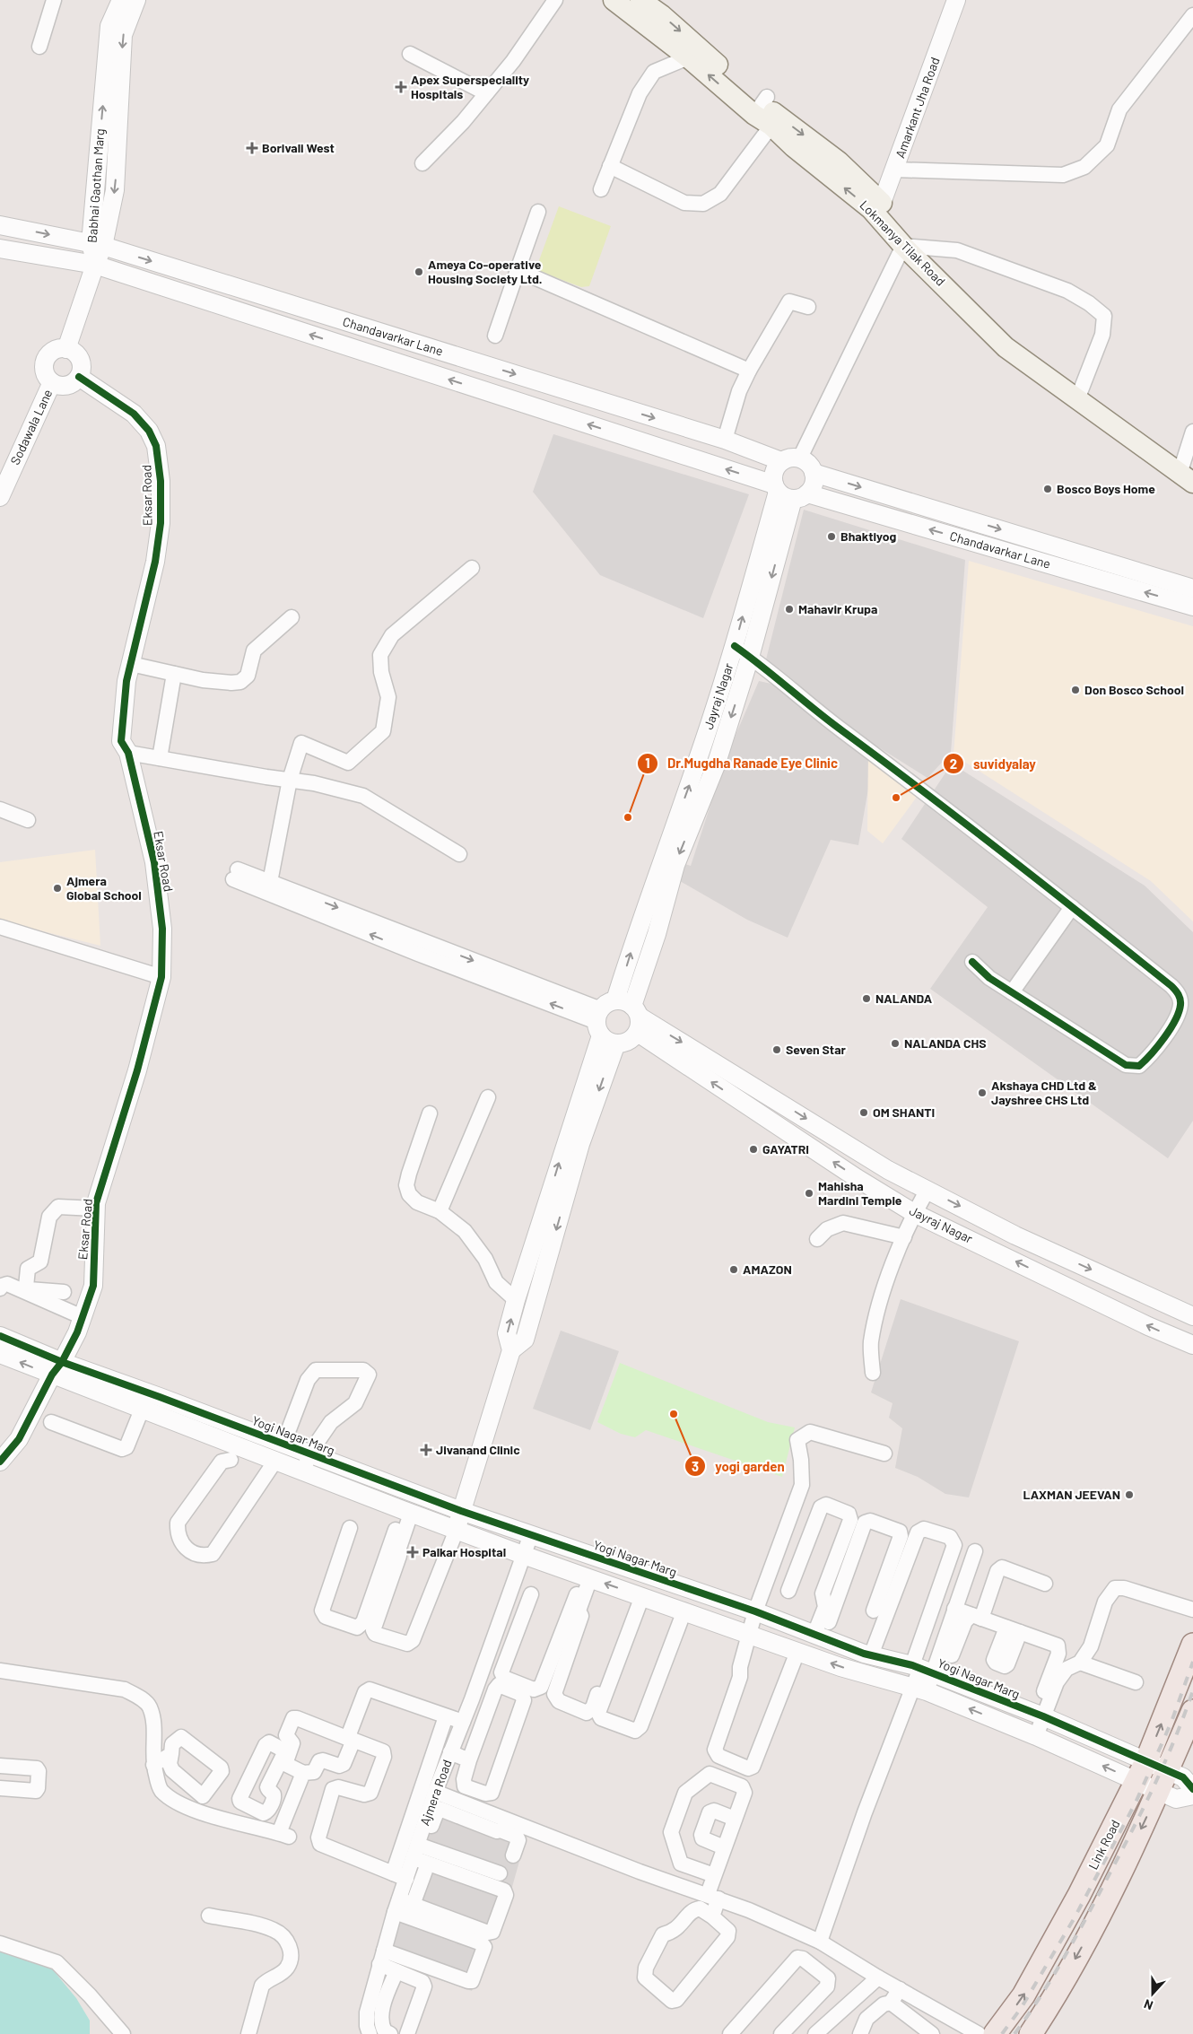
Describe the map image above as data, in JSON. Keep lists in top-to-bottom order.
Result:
{
  "streets": {
    "main road": ["Lokmanya Tilak Road", "Link Road"],
    "street": [
      "Amarkant Jha Road",
      "Babhai Gaothan Marg",
      "Chandavarkar Lane",
      "Sodawala Lane",
      "Eksar Road",
      "Jayraj Nagar",
      "Yogi Nagar Marg",
      "Ajmera Road"
    ]
  },
  "crossings": [
    ["Amarkant Jha Road", "Lokmanya Tilak Road"],
    ["Babhai Gaothan Marg", "Chandavarkar Lane"],
    ["Chandavarkar Lane", "Jayraj Nagar"],
    ["Sodawala Lane", "Eksar Road"],
    ["Eksar Road", "Yogi Nagar Marg"],
    ["Yogi Nagar Marg", "Ajmera Road"],
    ["Yogi Nagar Marg", "Link Road"]
  ],
  "places": {
    "health": [
      "Apex Superspeciality Hospitals",
      "Borivali West",
      "Jivanand Clinic",
      "Palkar Hospital"
    ],
    "other": [
      "Ameya Co-operative Housing Society Ltd.",
      "Bosco Boys Home",
      "Bhaktiyog",
      "Mahavir Krupa",
      "Don Bosco School",
      "suvidyalay",
      "Dr.Mugdha Ranade Eye Clinic",
      "Ajmera Global School",
      "NALANDA",
      "NALANDA CHS",
      "Seven Star",
      "Akshaya CHD Ltd & Jayshree CHS Ltd",
      "OM SHANTI",
      "GAYATRI",
      "Mahisha Mardini Temple",
      "AMAZON",
      "yogi garden",
      "LAXMAN JEEVAN"
    ]
  },
  "north": "bottom"
}
